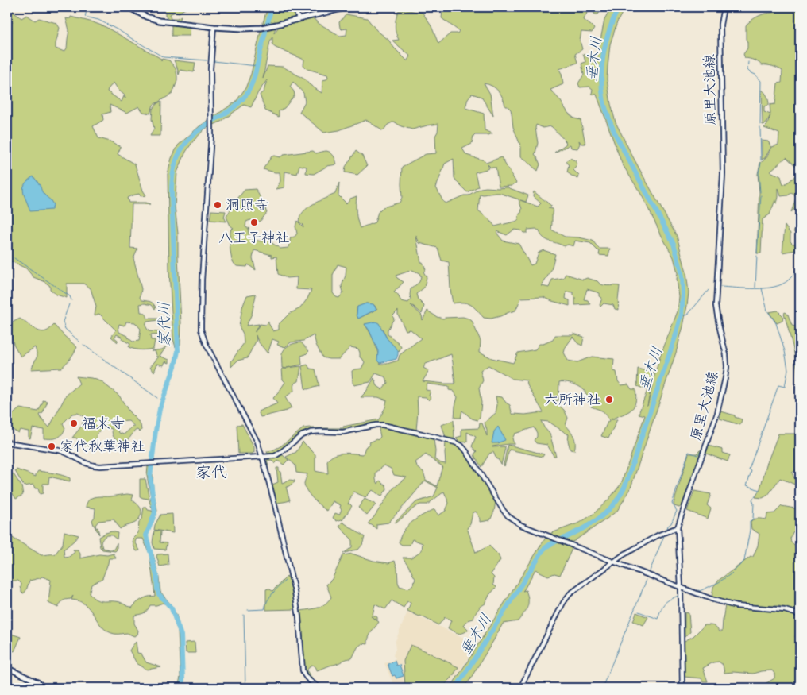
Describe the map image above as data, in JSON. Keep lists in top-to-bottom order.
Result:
{
  "streets": {
    "street": ["原里大池線"]
  },
  "districts": ["家代"],
  "water": ["垂木川", "家代川"],
  "places": [
    "洞照寺",
    "八王子神社",
    "六所神社",
    "福来寺",
    "家代秋葉神社"
  ]
}
